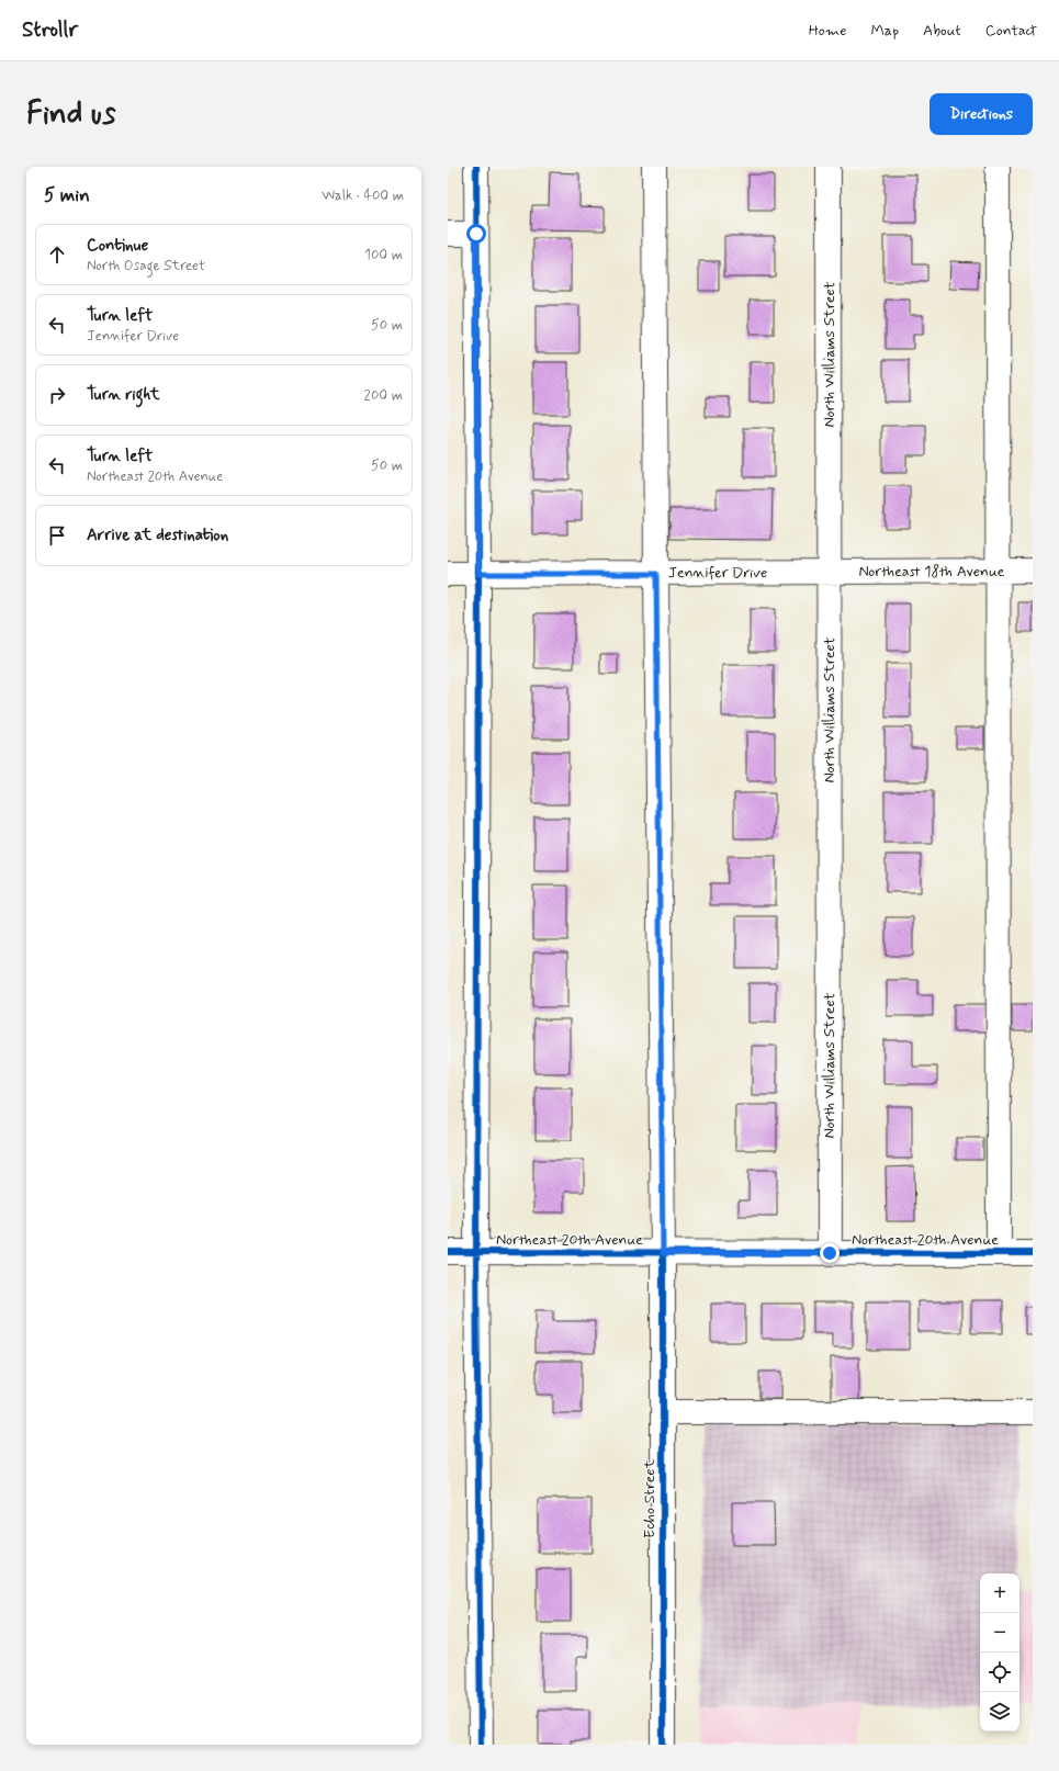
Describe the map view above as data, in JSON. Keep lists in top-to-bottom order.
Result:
{
  "streets": {
    "street": [
      "North Williams Street",
      "Northeast 18th Avenue",
      "Jennifer Drive",
      "Northeast 20th Avenue",
      "Echo Street"
    ]
  },
  "crossings": [
    ["North Williams Street", "Northeast 18th Avenue"],
    ["North Williams Street", "Jennifer Drive"],
    ["North Williams Street", "Northeast 20th Avenue"],
    ["Northeast 18th Avenue", "Jennifer Drive"],
    ["Jennifer Drive", "Echo Street"],
    ["Northeast 20th Avenue", "Echo Street"]
  ],
  "page": {
    "header": "Strollr",
    "nav": [
      "Home",
      "Map",
      "About",
      "Contact"
    ],
    "buttons": "Directions",
    "title": "Find us",
    "heading": ["5 min", "Walk · 400 m"],
    "list": [
      ["Continue", "North Osage Street", "100 m"],
      ["Turn left", "Jennifer Drive", "50 m"],
      ["Turn right", "200 m"],
      ["Turn left", "Northeast 20th Avenue", "50 m"],
      "Arrive at destination"
    ],
    "map_buttons": ["+", "−"]
  }
}
